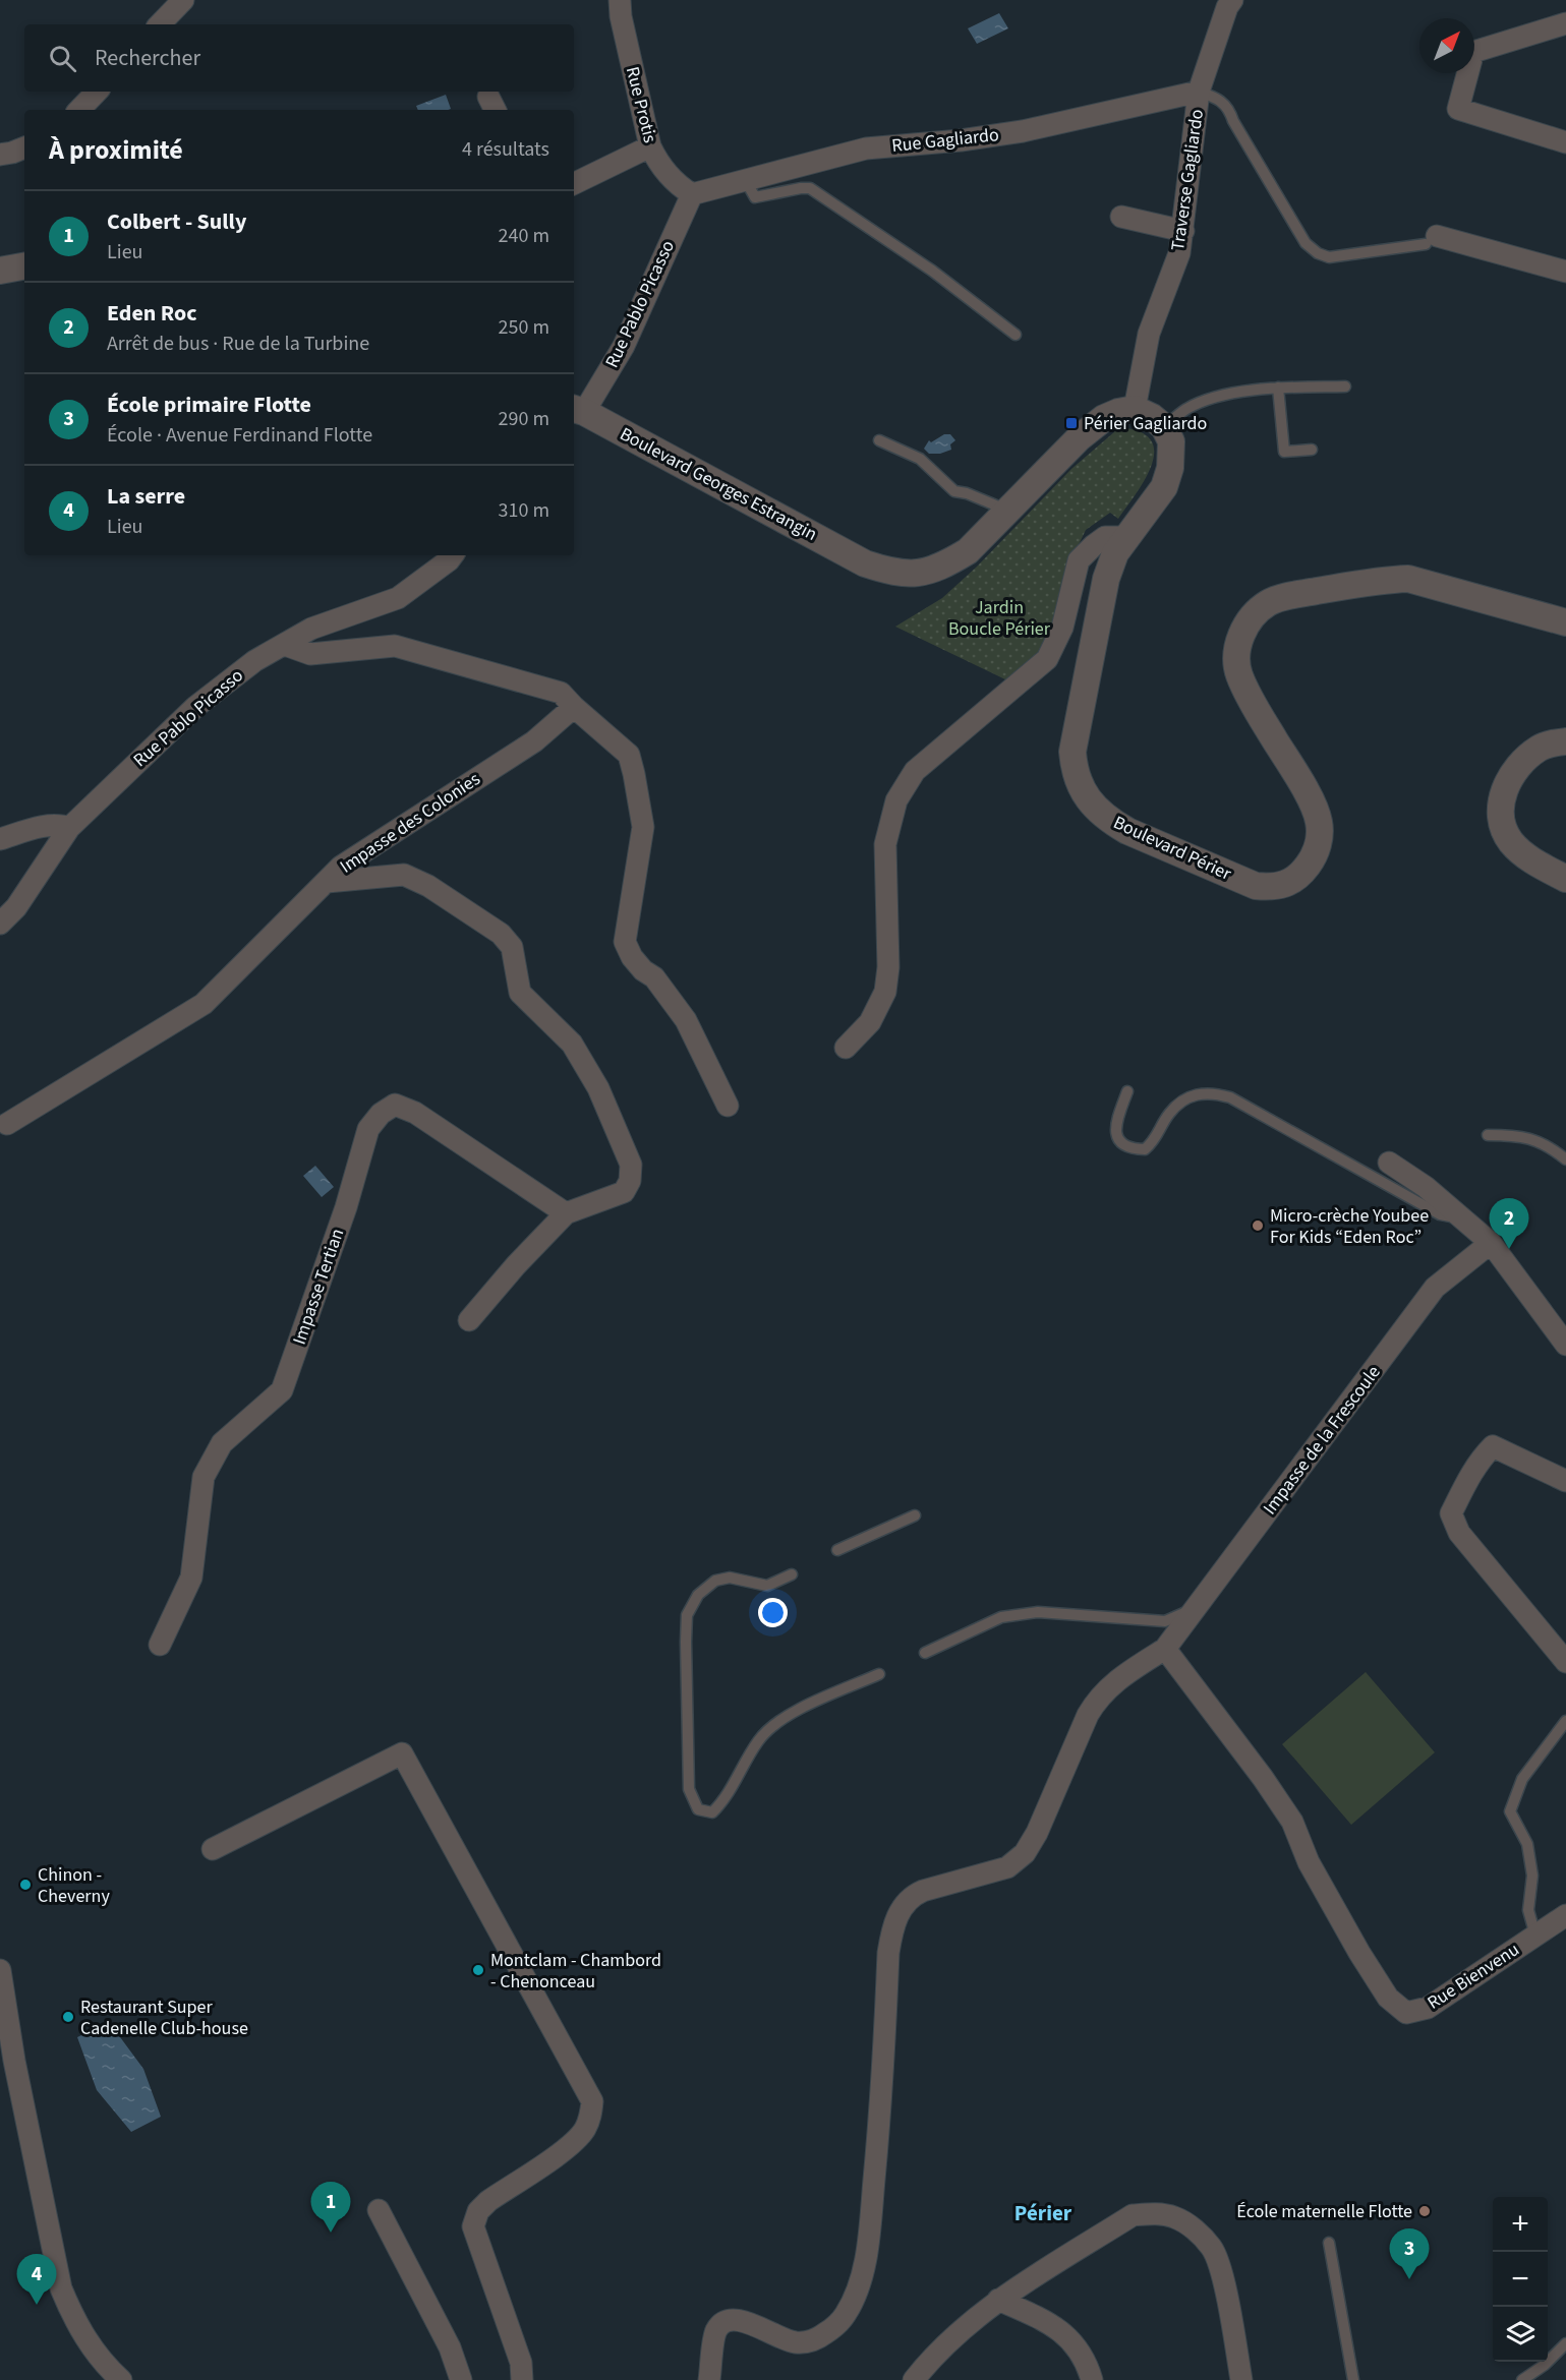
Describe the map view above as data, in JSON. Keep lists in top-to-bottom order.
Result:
{
  "streets": {
    "street": [
      "Rue Protis",
      "Rue Gagliardo",
      "Traverse Gagliardo",
      "Rue Pablo Picasso",
      "Boulevard Georges Estrangin",
      "Impasse des Colonies",
      "Boulevard Périer",
      "Impasse Tertian",
      "Impasse de la Frescoule",
      "Rue Bienvenu"
    ]
  },
  "crossings": [
    ["Rue Protis", "Rue Gagliardo"],
    ["Rue Protis", "Rue Pablo Picasso"],
    ["Rue Gagliardo", "Traverse Gagliardo"],
    ["Rue Gagliardo", "Rue Pablo Picasso"],
    ["Rue Pablo Picasso", "Boulevard Georges Estrangin"],
    ["Impasse de la Frescoule", "Rue Bienvenu"]
  ],
  "districts": ["Périer"],
  "parks": ["Jardin Boucle Périer"],
  "places": {
    "transit": ["Périer Gagliardo"],
    "other": [
      "Micro-crèche Youbee For Kids “Eden Roc”",
      "Chinon - Cheverny",
      "Montclam - Chambord - Chenonceau",
      "Restaurant Super Cadenelle Club-house",
      "École maternelle Flotte"
    ]
  },
  "north": "top right",
  "page": {
    "search": "Rechercher",
    "heading": ["À proximité", "4 résultats"],
    "list": [
      {
        "mark": "1",
        "name": "Colbert - Sully",
        "note": "Lieu",
        "value": "240 m"
      },
      {
        "mark": "2",
        "name": "Eden Roc",
        "note": "Arrêt de bus · Rue de la Turbine",
        "value": "250 m"
      },
      {
        "mark": "3",
        "name": "École primaire Flotte",
        "note": "École · Avenue Ferdinand Flotte",
        "value": "290 m"
      },
      {
        "mark": "4",
        "name": "La serre",
        "note": "Lieu",
        "value": "310 m"
      }
    ],
    "pins": [
      "2",
      "1",
      "3",
      "4"
    ],
    "map_buttons": ["+", "−"]
  }
}
